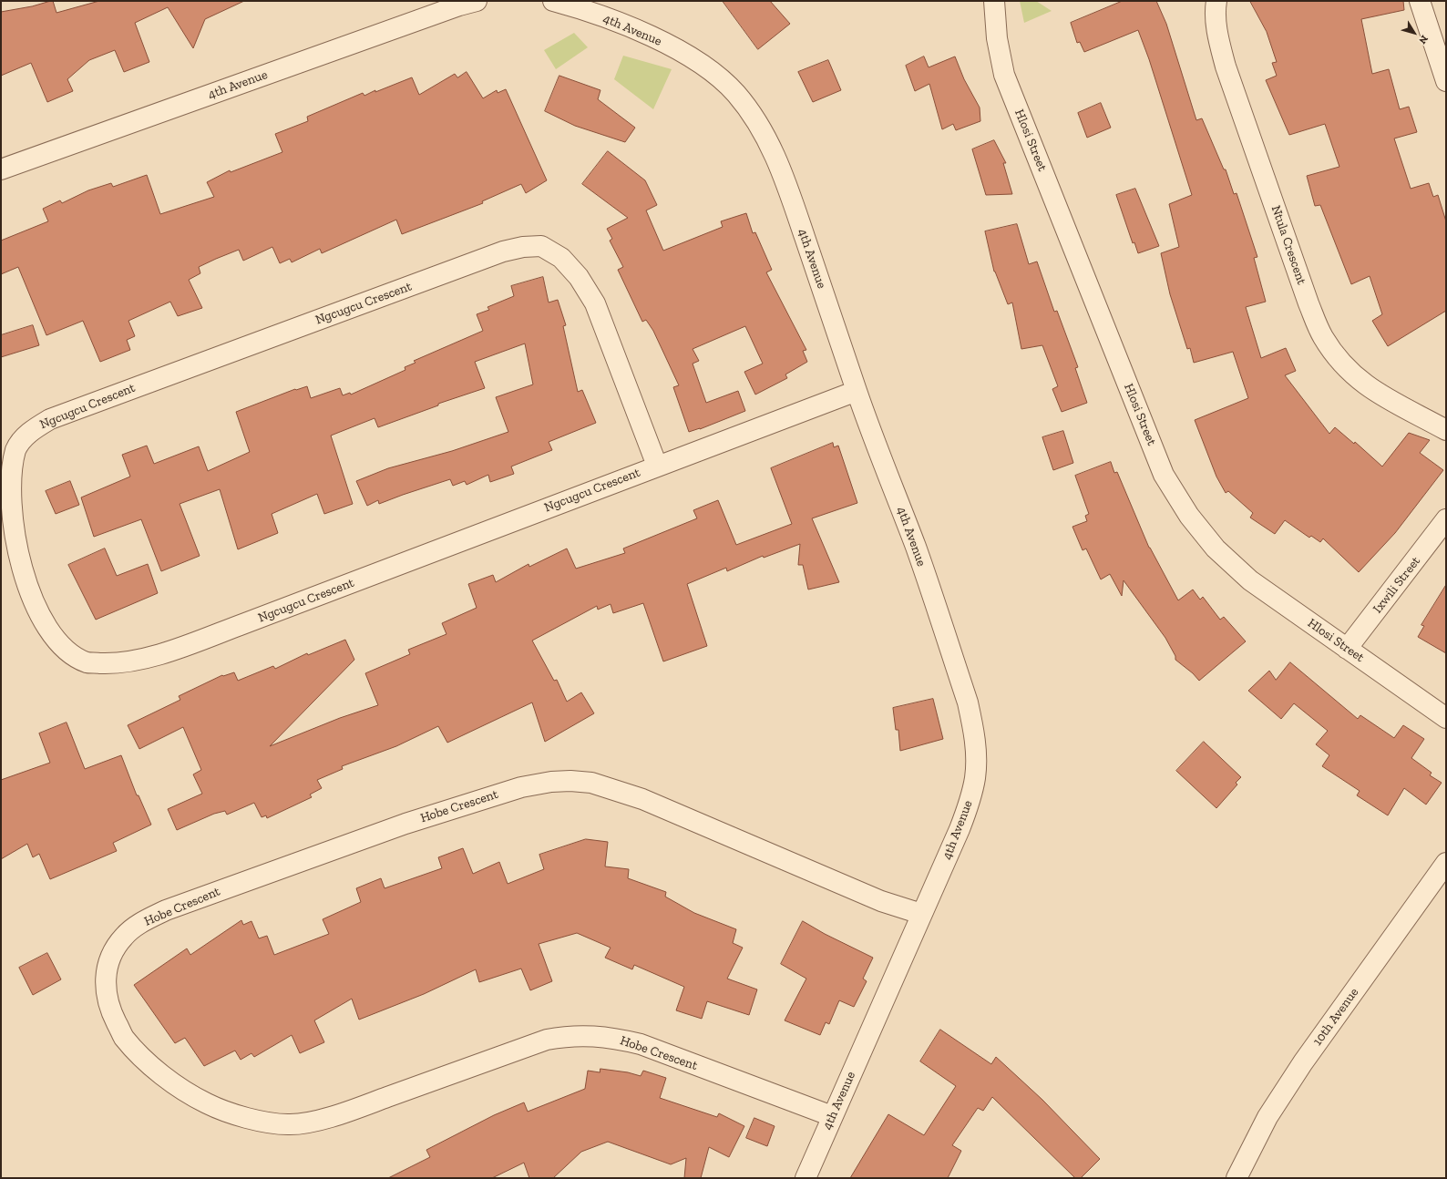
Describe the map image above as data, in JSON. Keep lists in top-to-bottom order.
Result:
{
  "streets": {
    "street": [
      "4th Avenue",
      "Hlosi Street",
      "Ntula Crescent",
      "Ngcugcu Crescent",
      "Ixwili Street",
      "Hobe Crescent",
      "10th Avenue"
    ]
  },
  "crossings": [
    ["4th Avenue", "Ngcugcu Crescent"],
    ["4th Avenue", "Hobe Crescent"],
    ["Hlosi Street", "Ixwili Street"]
  ],
  "north": "bottom right"
}
